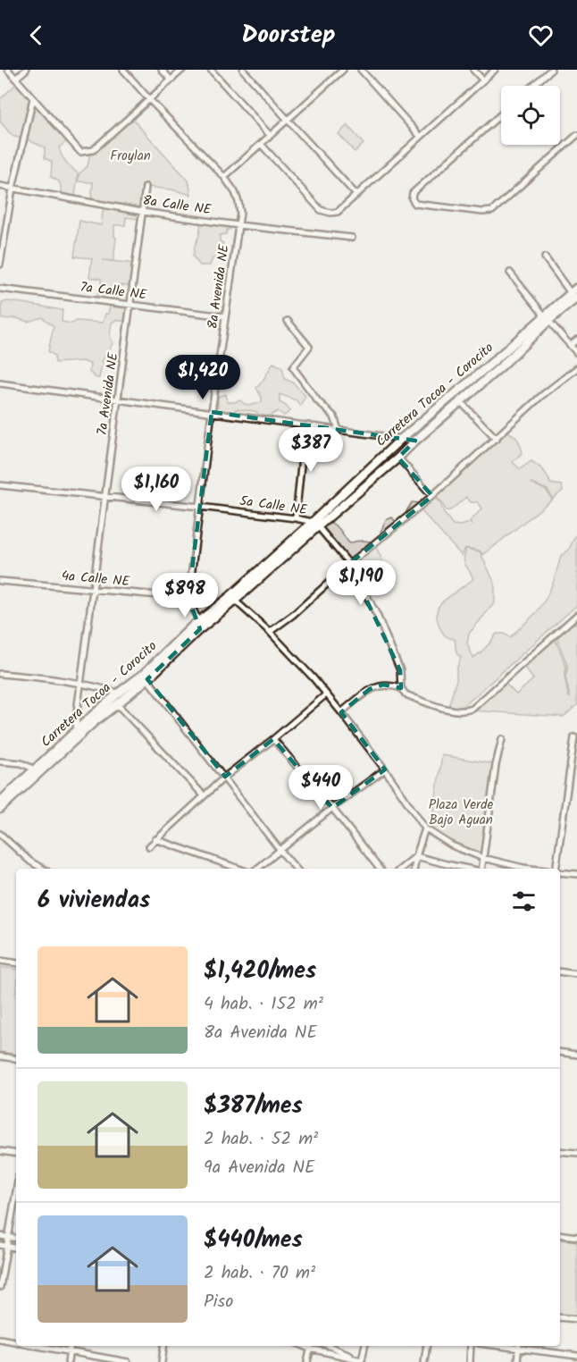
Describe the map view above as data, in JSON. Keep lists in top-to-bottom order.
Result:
{
  "streets": {
    "main road": ["Carretera Tocoa - Corocito"],
    "street": [
      "8a Calle NE",
      "8a Avenida NE",
      "7a Calle NE",
      "7a Avenida NE",
      "5a Calle NE",
      "4a Calle NE"
    ]
  },
  "crossings": [
    ["8a Calle NE", "8a Avenida NE"],
    ["8a Calle NE", "7a Avenida NE"],
    ["8a Avenida NE", "7a Calle NE"],
    ["8a Avenida NE", "5a Calle NE"],
    ["8a Avenida NE", "4a Calle NE"],
    ["7a Calle NE", "7a Avenida NE"],
    ["7a Avenida NE", "Carretera Tocoa - Corocito"],
    ["7a Avenida NE", "5a Calle NE"],
    ["7a Avenida NE", "4a Calle NE"],
    ["Carretera Tocoa - Corocito", "5a Calle NE"]
  ],
  "parks": ["Froylan", "Plaza Verde Bajo Aguan"],
  "page": {
    "header": "Doorstep",
    "price": [
      "$1,420",
      "$387",
      "$1,160",
      "$1,190",
      "$898",
      "$440"
    ],
    "heading": "6 viviendas",
    "list": [
      {
        "name": "$1,420/mes",
        "note": "4 hab. · 152 m² · 8a Avenida NE"
      },
      {
        "name": "$387/mes",
        "note": "2 hab. · 52 m² · 9a Avenida NE"
      },
      {
        "name": "$440/mes",
        "note": "2 hab. · 70 m² · Piso"
      }
    ]
  }
}
